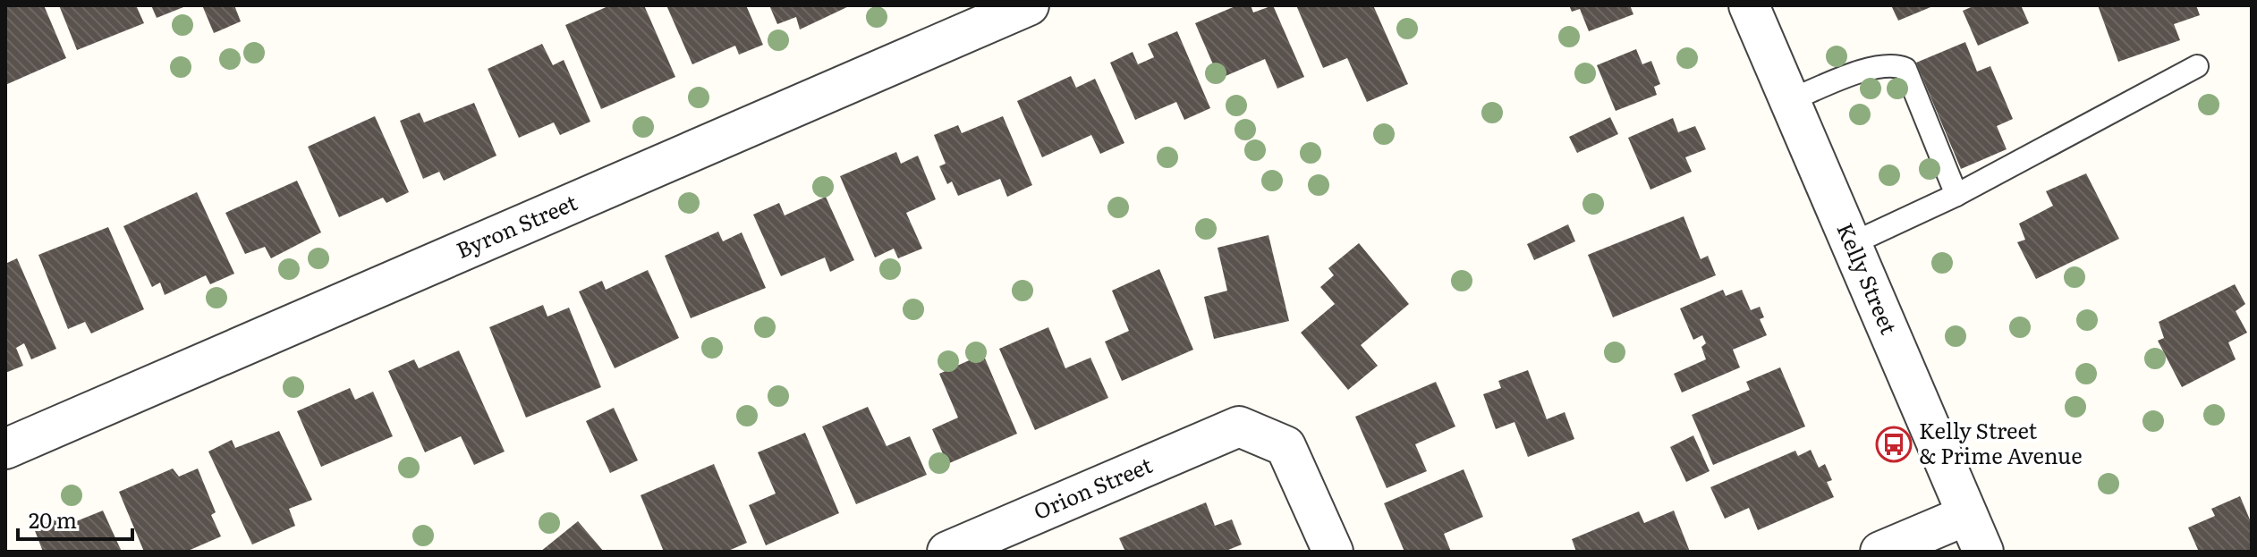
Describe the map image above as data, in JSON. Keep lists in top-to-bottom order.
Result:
{
  "streets": {
    "street": ["Byron Street", "Kelly Street", "Orion Street"]
  },
  "places": {
    "bus stop": ["Kelly Street & Prime Avenue"]
  },
  "scale_bar": "20 m"
}
